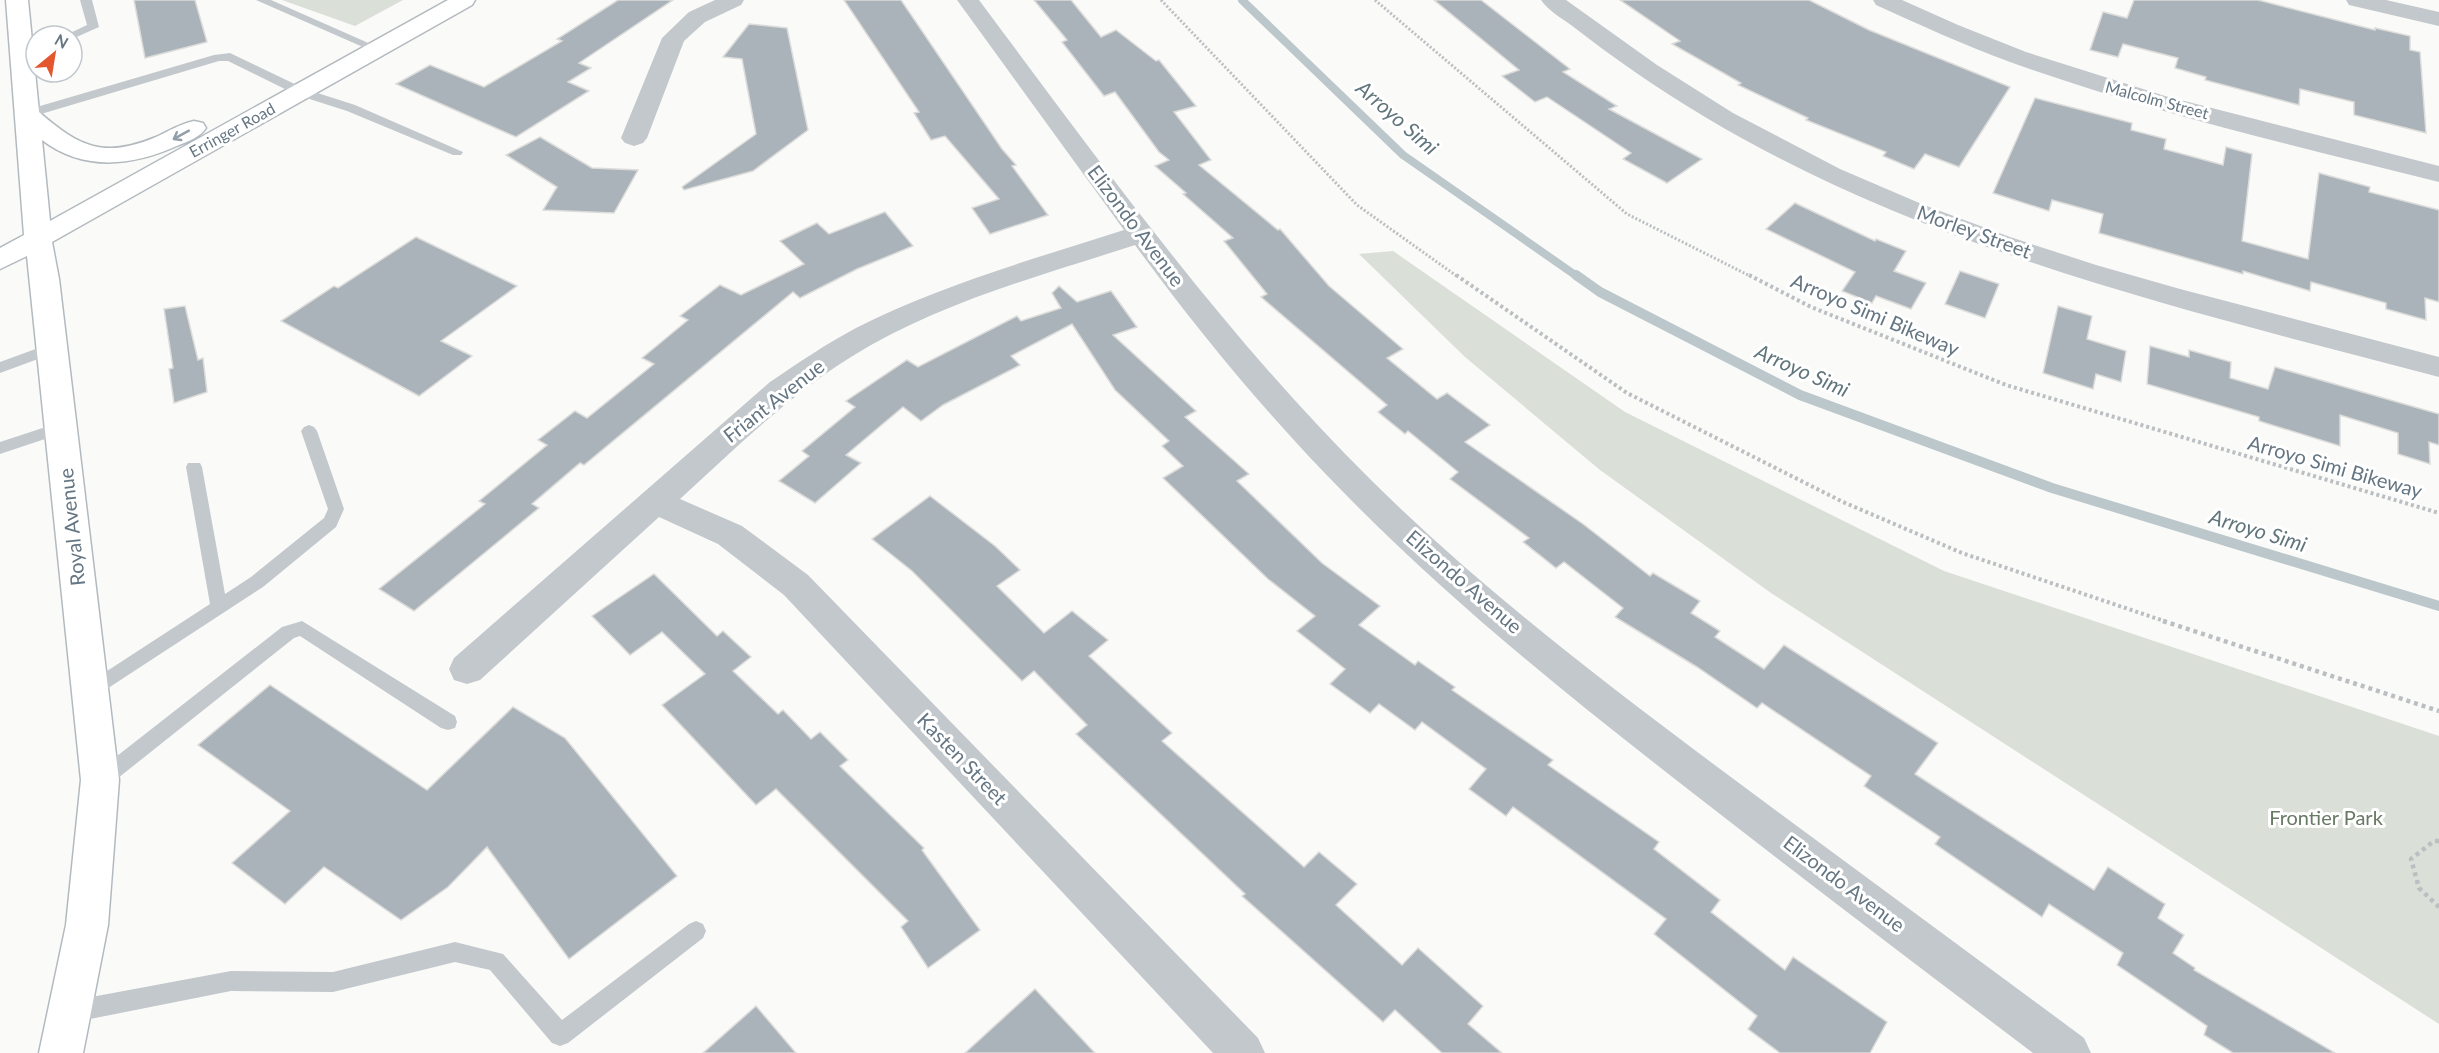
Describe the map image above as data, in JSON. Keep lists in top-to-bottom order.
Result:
{
  "streets": {
    "main road": ["Erringer Road", "Royal Avenue"],
    "street": [
      "Malcolm Street",
      "Elizondo Avenue",
      "Morley Street",
      "Friant Avenue",
      "Kasten Street"
    ],
    "path": ["Arroyo Simi Bikeway"]
  },
  "crossings": [
    ["Erringer Road", "Royal Avenue"],
    ["Elizondo Avenue", "Friant Avenue"],
    ["Friant Avenue", "Kasten Street"]
  ],
  "water": ["Arroyo Simi"],
  "parks": ["Frontier Park"],
  "north": "top right"
}
